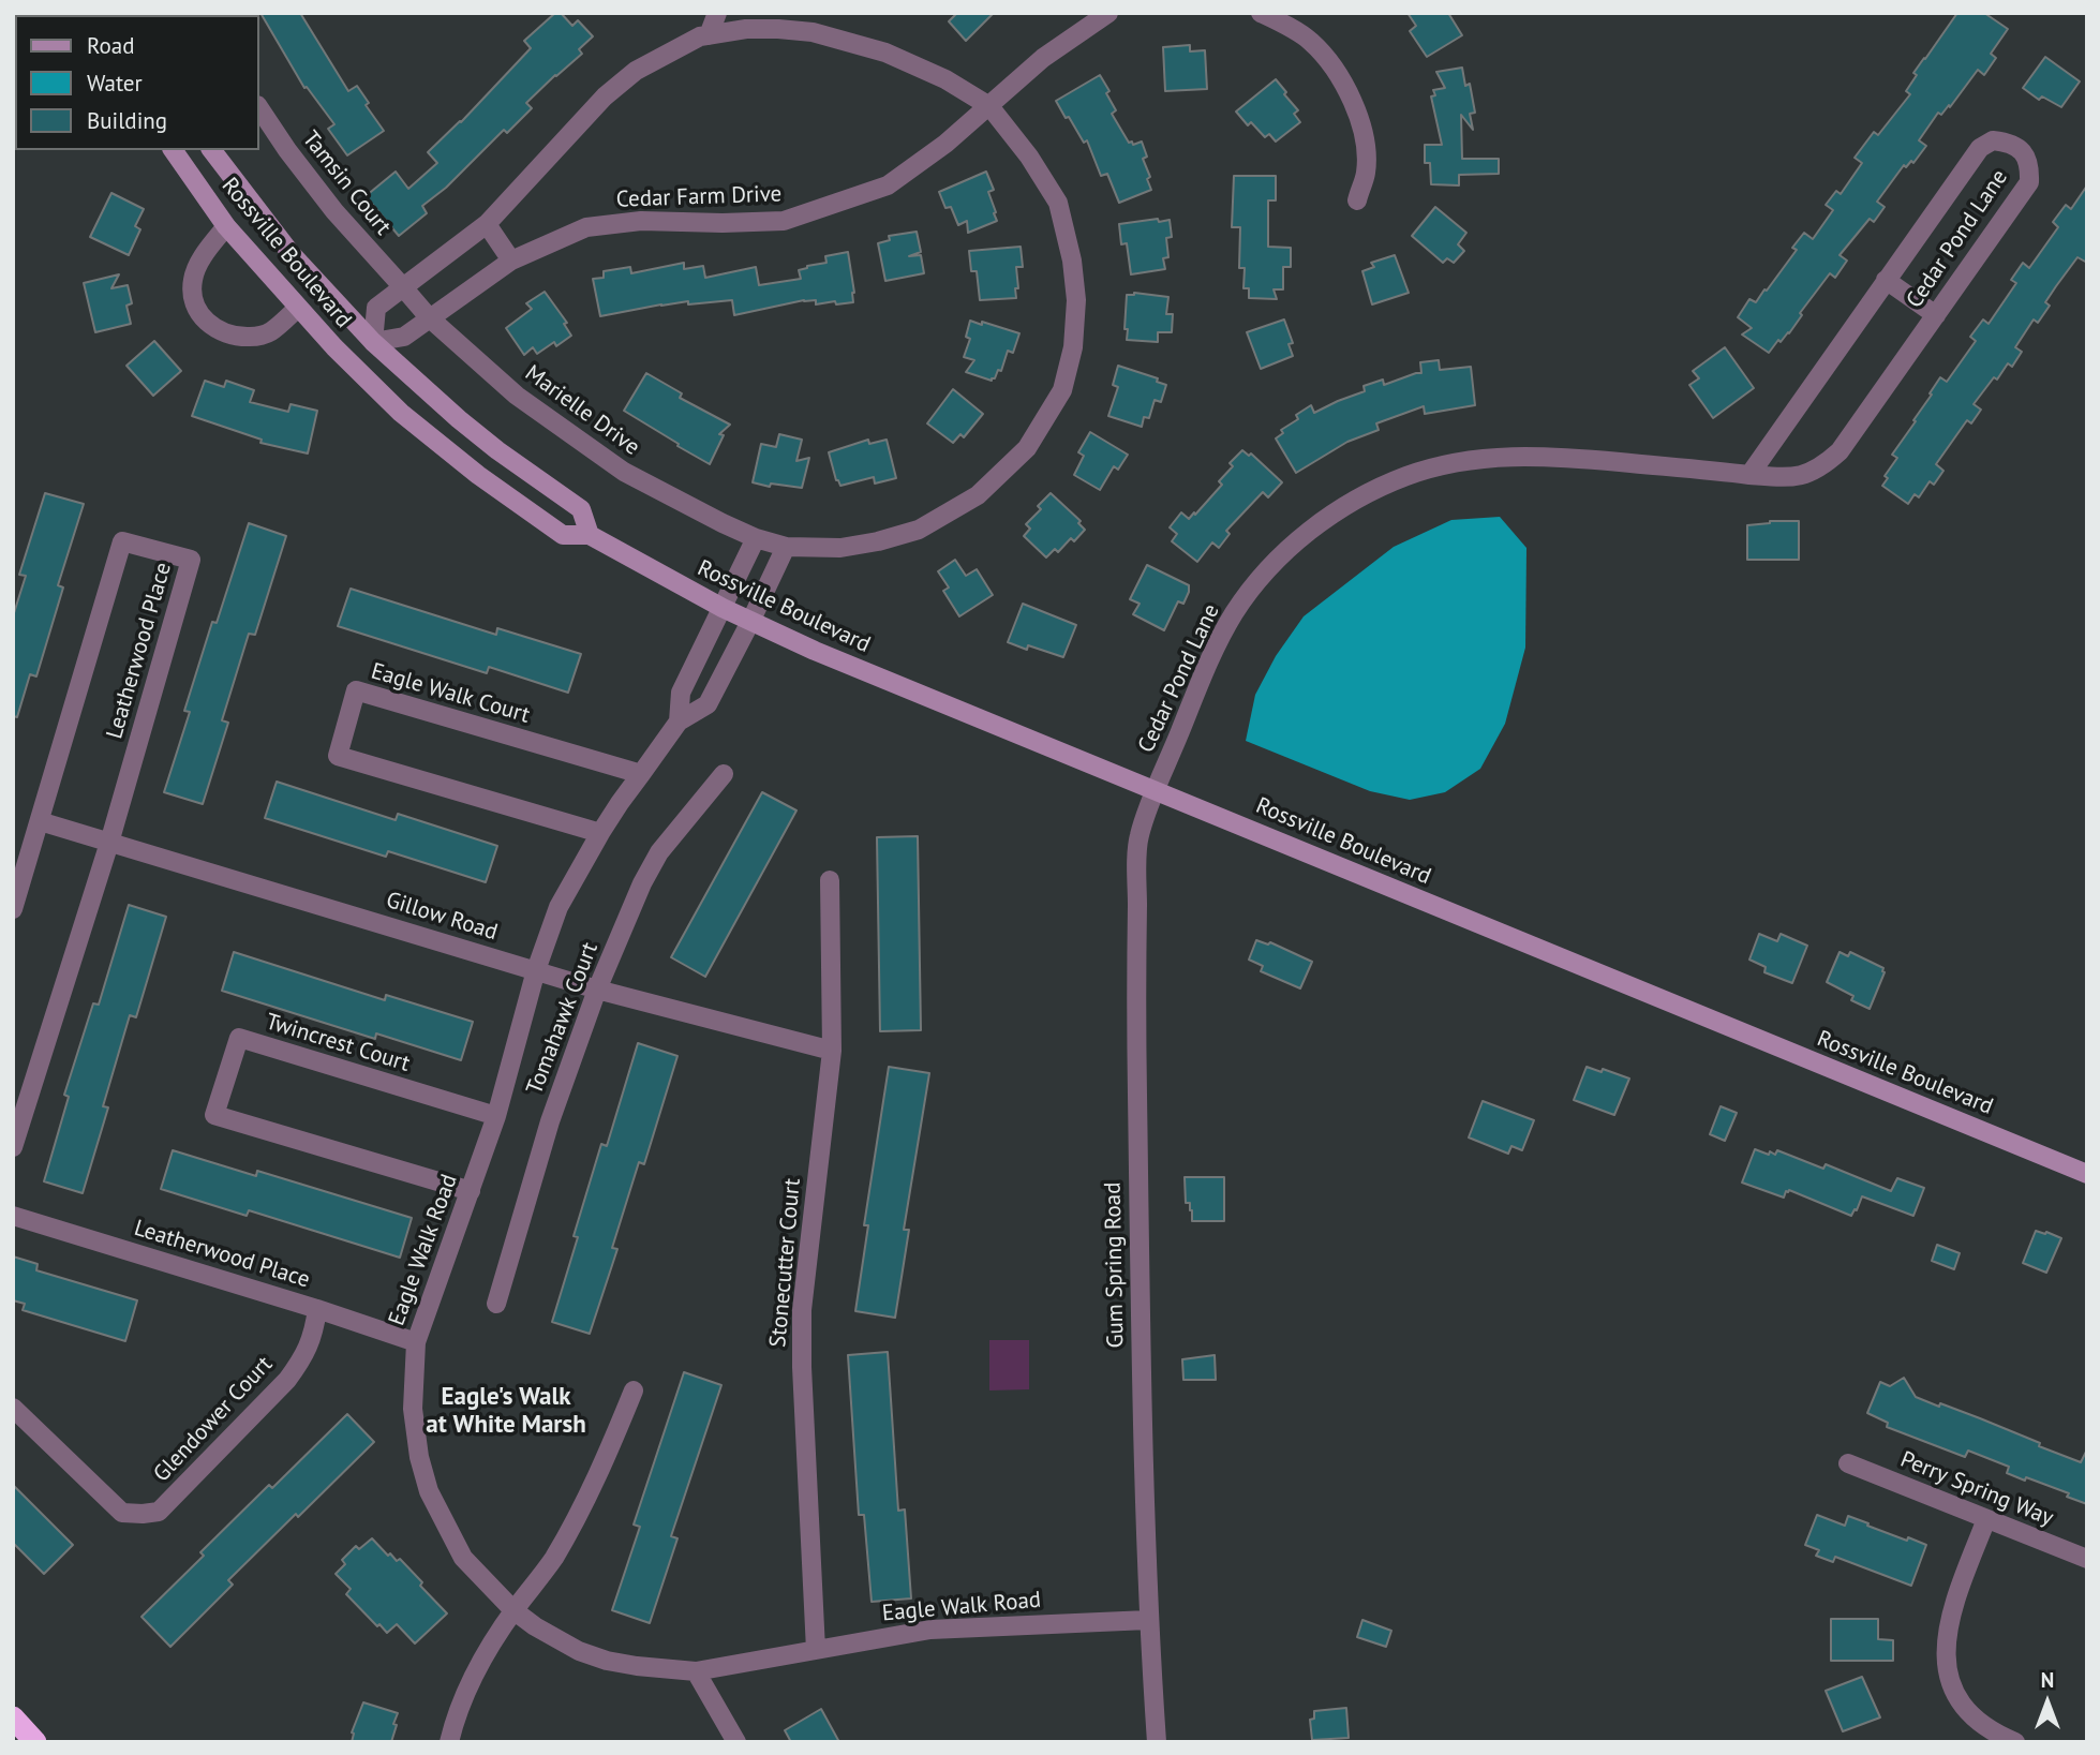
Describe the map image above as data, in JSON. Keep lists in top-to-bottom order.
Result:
{
  "streets": {
    "main road": ["Rossville Boulevard"],
    "street": [
      "Tamsin Court",
      "Cedar Farm Drive",
      "Cedar Pond Lane",
      "Marielle Drive",
      "Leatherwood Place",
      "Eagle Walk Court",
      "Gillow Road",
      "Tomahawk Court",
      "Twincrest Court",
      "Eagle Walk Road",
      "Stonecutter Court",
      "Gum Spring Road",
      "Glendower Court",
      "Perry Spring Way"
    ]
  },
  "crossings": [
    ["Tamsin Court", "Marielle Drive"],
    ["Cedar Farm Drive", "Rossville Boulevard"],
    ["Cedar Farm Drive", "Marielle Drive"],
    ["Cedar Pond Lane", "Rossville Boulevard"],
    ["Cedar Pond Lane", "Gum Spring Road"],
    ["Rossville Boulevard", "Eagle Walk Road"],
    ["Rossville Boulevard", "Gum Spring Road"],
    ["Leatherwood Place", "Gillow Road"],
    ["Leatherwood Place", "Eagle Walk Road"],
    ["Leatherwood Place", "Glendower Court"],
    ["Eagle Walk Court", "Eagle Walk Road"],
    ["Gillow Road", "Tomahawk Court"],
    ["Gillow Road", "Eagle Walk Road"],
    ["Gillow Road", "Stonecutter Court"],
    ["Twincrest Court", "Eagle Walk Road"],
    ["Eagle Walk Road", "Stonecutter Court"],
    ["Eagle Walk Road", "Gum Spring Road"]
  ],
  "districts": ["Eagle's Walk at White Marsh"],
  "legend": ["Road", "Water", "Building"],
  "north": "top"
}
